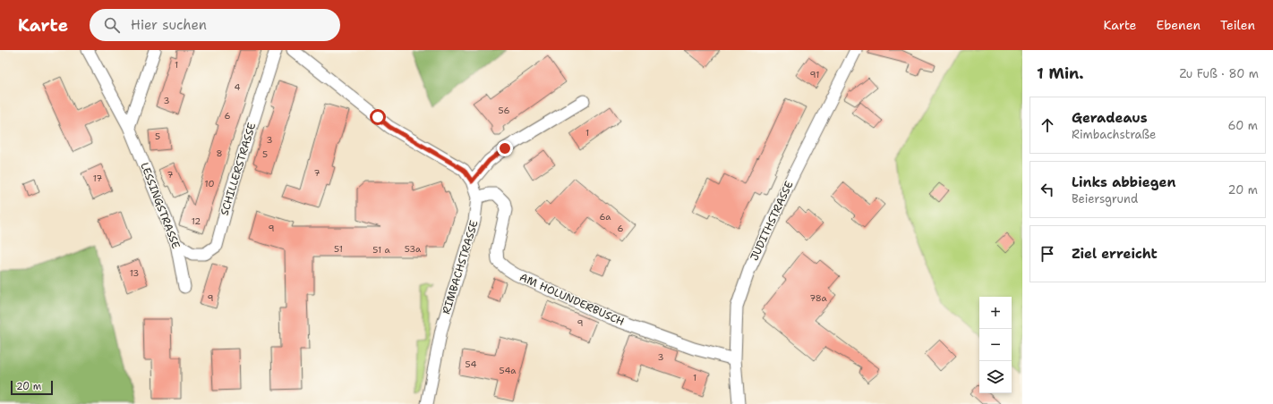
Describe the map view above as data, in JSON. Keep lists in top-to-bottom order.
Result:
{
  "streets": {
    "street": [
      "SCHILLERSTRASSE",
      "LESSINGSTRASSE",
      "JUDITHSTRASSE",
      "RIMBACHSTRASSE",
      "AM HOLUNDERBUSCH"
    ]
  },
  "crossings": [
    ["SCHILLERSTRASSE", "LESSINGSTRASSE"],
    ["JUDITHSTRASSE", "AM HOLUNDERBUSCH"],
    ["RIMBACHSTRASSE", "AM HOLUNDERBUSCH"]
  ],
  "house_numbers": [
    "1",
    "91",
    "4",
    "3",
    "56",
    "6",
    "1",
    "5",
    "3",
    "8",
    "5",
    "7",
    "7",
    "17",
    "10",
    "6a",
    "12",
    "9",
    "6",
    "51",
    "53a",
    "51 a",
    "13",
    "9",
    "78a",
    "9",
    "3",
    "54",
    "54a",
    "1"
  ],
  "scale_bar": "20 m",
  "page": {
    "header": "Karte",
    "search": "Hier suchen",
    "nav": ["Karte", "Ebenen", "Teilen"],
    "heading": ["1 Min.", "Zu Fuß · 80 m"],
    "list": [
      ["Geradeaus", "Rimbachstraße", "60 m"],
      ["Links abbiegen", "Beiersgrund", "20 m"],
      "Ziel erreicht"
    ],
    "map_buttons": ["+", "−"],
    "scale": "20 m"
  }
}
